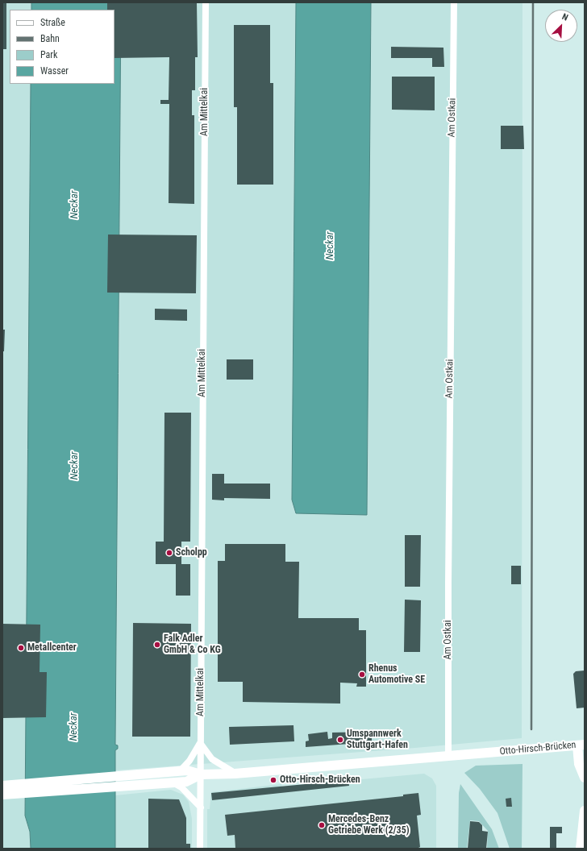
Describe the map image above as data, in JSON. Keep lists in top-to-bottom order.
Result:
{
  "streets": {
    "main road": ["Otto-Hirsch-Brücken"],
    "street": ["Am Mittelkai", "Am Ostkai"]
  },
  "crossings": [
    ["Am Mittelkai", "Otto-Hirsch-Brücken"],
    ["Am Ostkai", "Otto-Hirsch-Brücken"]
  ],
  "water": ["Neckar"],
  "places": [
    "Scholpp",
    "Falk Adler GmbH & Co KG",
    "Metallcenter",
    "Rhenus Automotive SE",
    "Umspannwerk Stuttgart-Hafen",
    "Otto-Hirsch-Brücken",
    "Mercedes-Benz Getriebe Werk (2/35)"
  ],
  "legend": [
    "Straße",
    "Bahn",
    "Park",
    "Wasser"
  ],
  "north": "top right"
}
